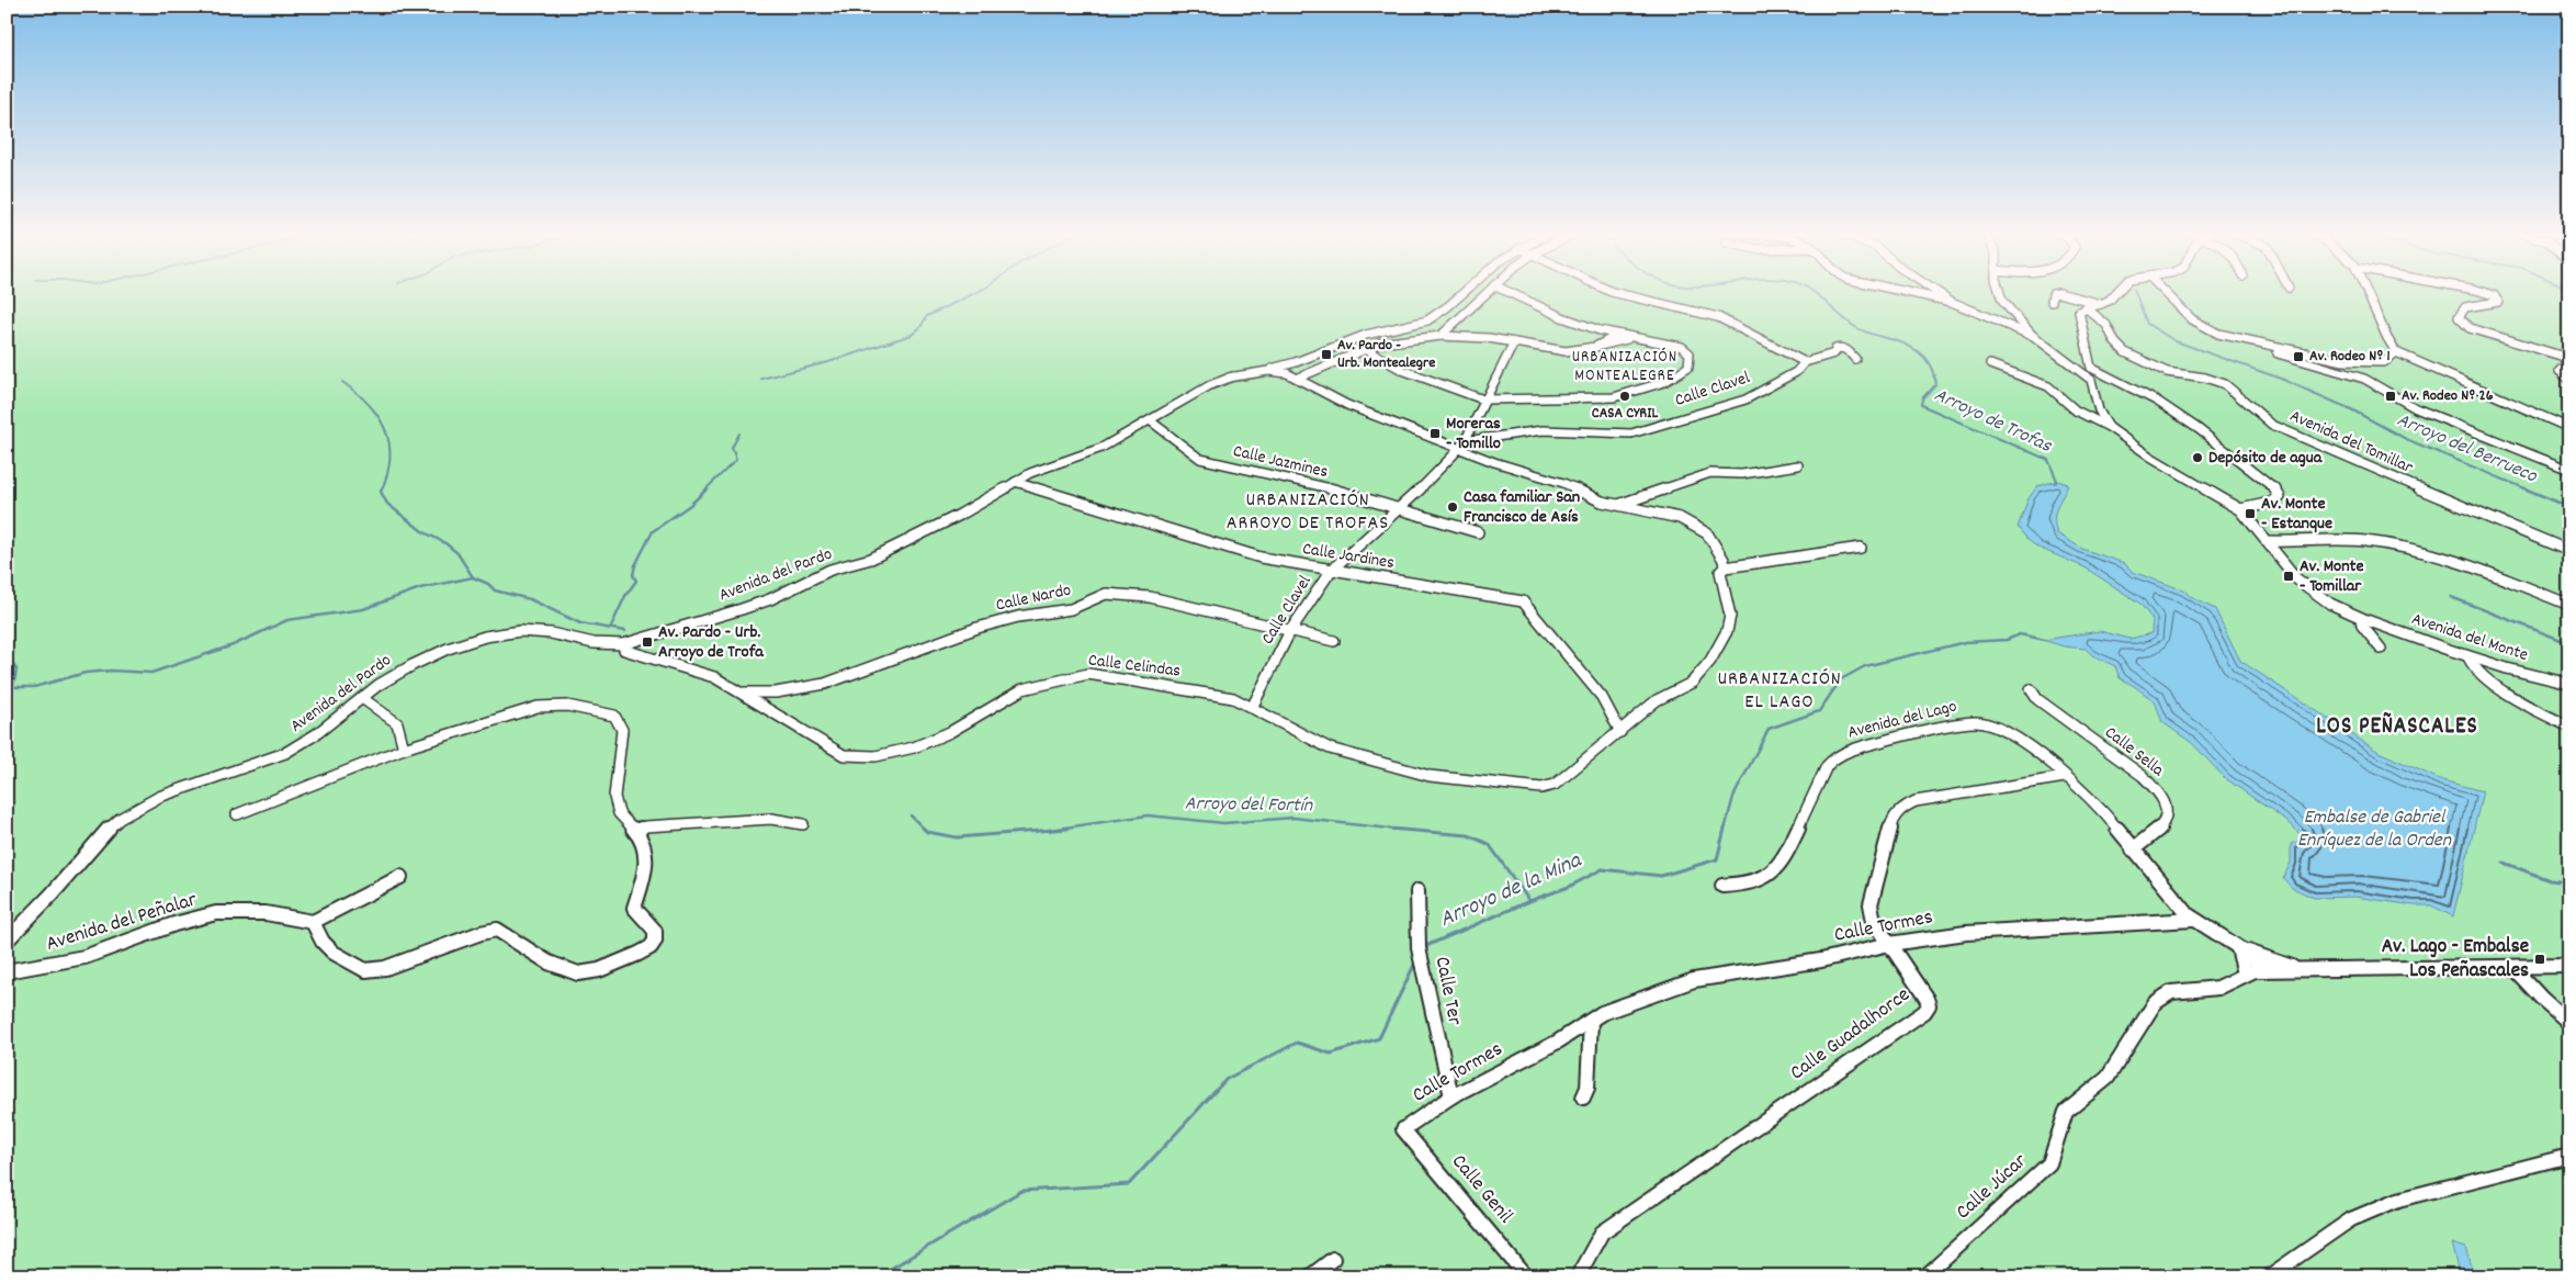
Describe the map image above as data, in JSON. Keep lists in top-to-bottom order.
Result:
{
  "streets": {
    "street": [
      "Calle Clavel",
      "Avenida del Tomillar",
      "Calle Jazmines",
      "Calle Jardines",
      "Avenida del Pardo",
      "Calle Nardo",
      "Avenida del Monte",
      "Calle Celindas",
      "Avenida del Lago",
      "Calle Sella",
      "Avenida del Peñalar",
      "Calle Tormes",
      "Calle Ter",
      "Calle Guadalhorce",
      "Calle Júcar",
      "Calle Genil"
    ]
  },
  "crossings": [
    ["Calle Clavel", "Calle Jazmines"],
    ["Calle Clavel", "Calle Jardines"],
    ["Calle Clavel", "Calle Nardo"],
    ["Calle Clavel", "Calle Celindas"],
    ["Calle Jazmines", "Avenida del Pardo"],
    ["Calle Jardines", "Avenida del Pardo"],
    ["Calle Jardines", "Calle Celindas"],
    ["Avenida del Pardo", "Calle Celindas"],
    ["Calle Nardo", "Calle Celindas"],
    ["Avenida del Lago", "Calle Sella"],
    ["Avenida del Lago", "Calle Tormes"],
    ["Avenida del Lago", "Calle Guadalhorce"],
    ["Avenida del Lago", "Calle Júcar"],
    ["Calle Tormes", "Calle Ter"],
    ["Calle Tormes", "Calle Guadalhorce"],
    ["Calle Tormes", "Calle Genil"]
  ],
  "districts": [
    "URBANIZACIÓN MONTEALEGRE",
    "URBANIZACIÓN ARROYO DE TROFAS",
    "URBANIZACIÓN EL LAGO",
    "LOS PEÑASCALES"
  ],
  "water": [
    "Arroyo de Trofas",
    "Arroyo del Berrueco",
    "Arroyo del Fortín",
    "Embalse de Gabriel Enríquez de la Orden",
    "Arroyo de la Mina"
  ],
  "places": {
    "transit": [
      "Av. Pardo - Urb. Montealegre",
      "Av. Rodeo Nº 1",
      "Av. Rodeo Nº 26",
      "Moreras - Tomillo",
      "Av. Monte - Estanque",
      "Av. Monte - Tomillar",
      "Av. Pardo - Urb. Arroyo de Trofa",
      "Av. Lago - Embalse Los Peñascales"
    ],
    "other": ["CASA CYRIL", "Depósito de agua", "Casa familiar San Francisco de Asís"]
  }
}
